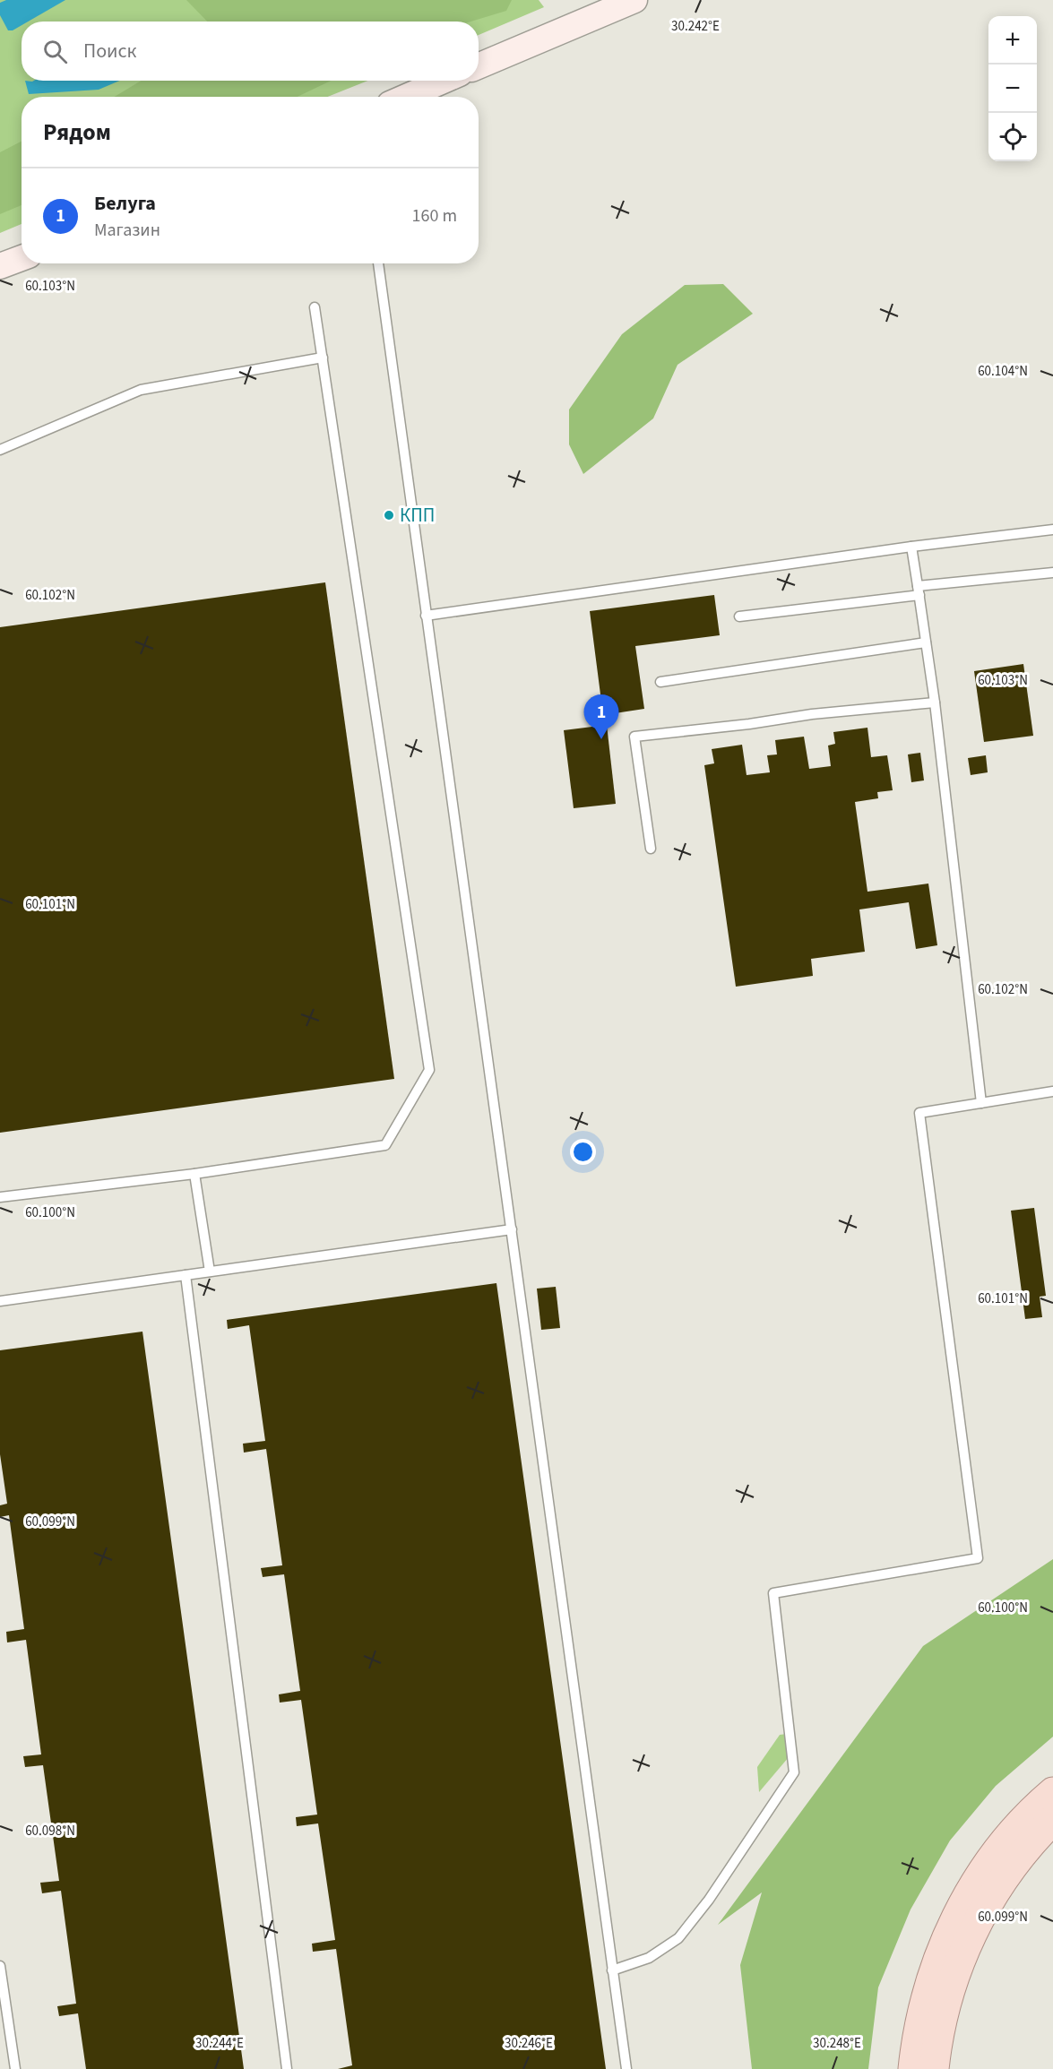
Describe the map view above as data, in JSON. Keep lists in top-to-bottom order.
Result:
{
  "places": ["КПП"],
  "page": {
    "map_buttons": ["+", "−"],
    "search": "Поиск",
    "heading": "Рядом",
    "list": [
      {
        "mark": "1",
        "name": "Белуга",
        "note": "Магазин",
        "value": "160 m"
      }
    ],
    "pins": "1"
  },
  "coordinates": [
    "30.242°E",
    "60.103°N",
    "60.104°N",
    "60.102°N",
    "60.101°N",
    "60.100°N",
    "60.099°N",
    "60.098°N",
    "30.244°E",
    "30.246°E",
    "30.248°E"
  ]
}
